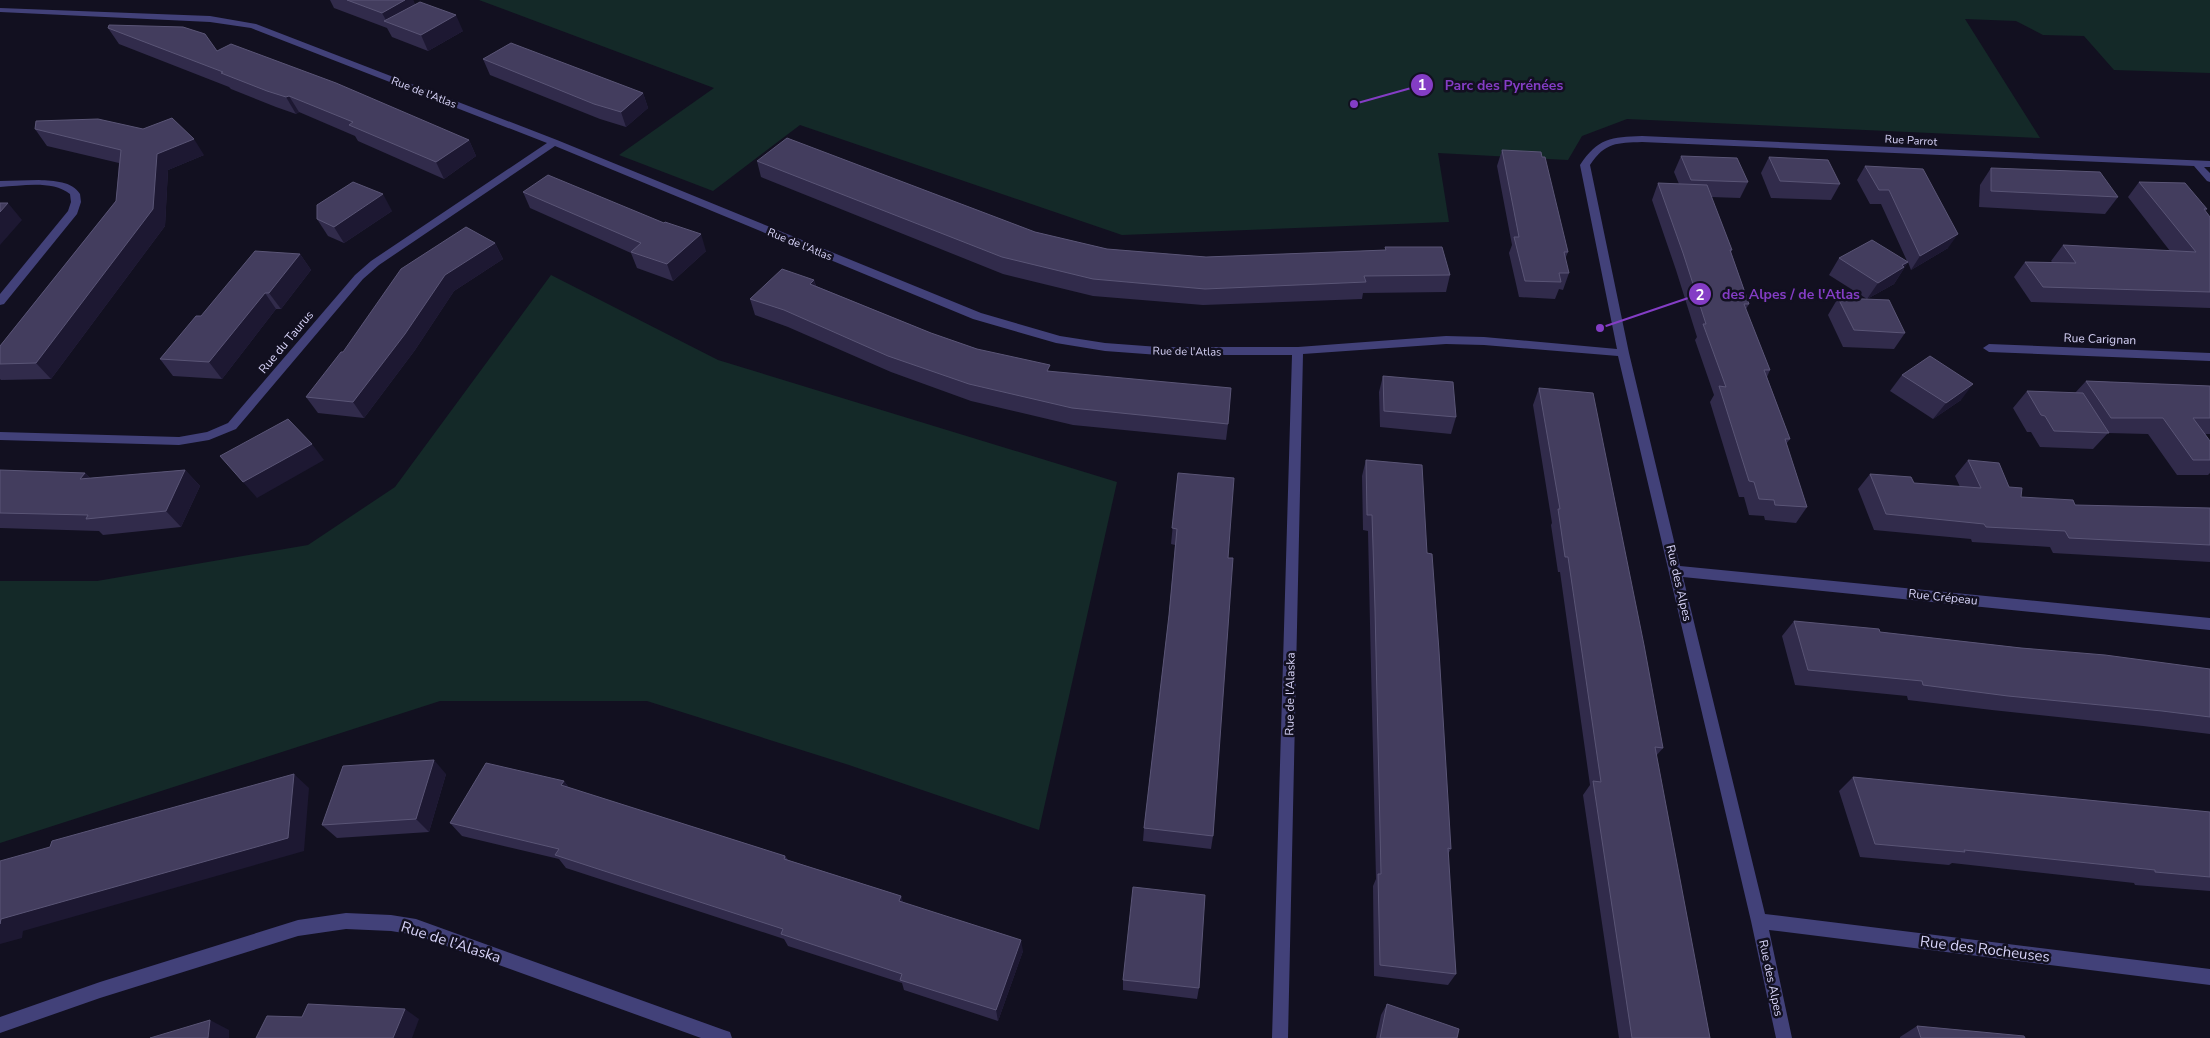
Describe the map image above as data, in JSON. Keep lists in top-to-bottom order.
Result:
{
  "streets": {
    "street": [
      "Rue de l'Atlas",
      "Rue Parrot",
      "Rue Carignan",
      "Rue du Taurus",
      "Rue des Alpes",
      "Rue Crépeau",
      "Rue de l'Alaska",
      "Rue des Rocheuses"
    ]
  },
  "crossings": [
    ["Rue de l'Atlas", "Rue du Taurus"],
    ["Rue de l'Atlas", "Rue des Alpes"],
    ["Rue de l'Atlas", "Rue de l'Alaska"],
    ["Rue Parrot", "Rue des Alpes"],
    ["Rue des Alpes", "Rue Crépeau"],
    ["Rue des Alpes", "Rue des Rocheuses"]
  ],
  "places": ["Parc des Pyrénées", "des Alpes / de l'Atlas"]
}
